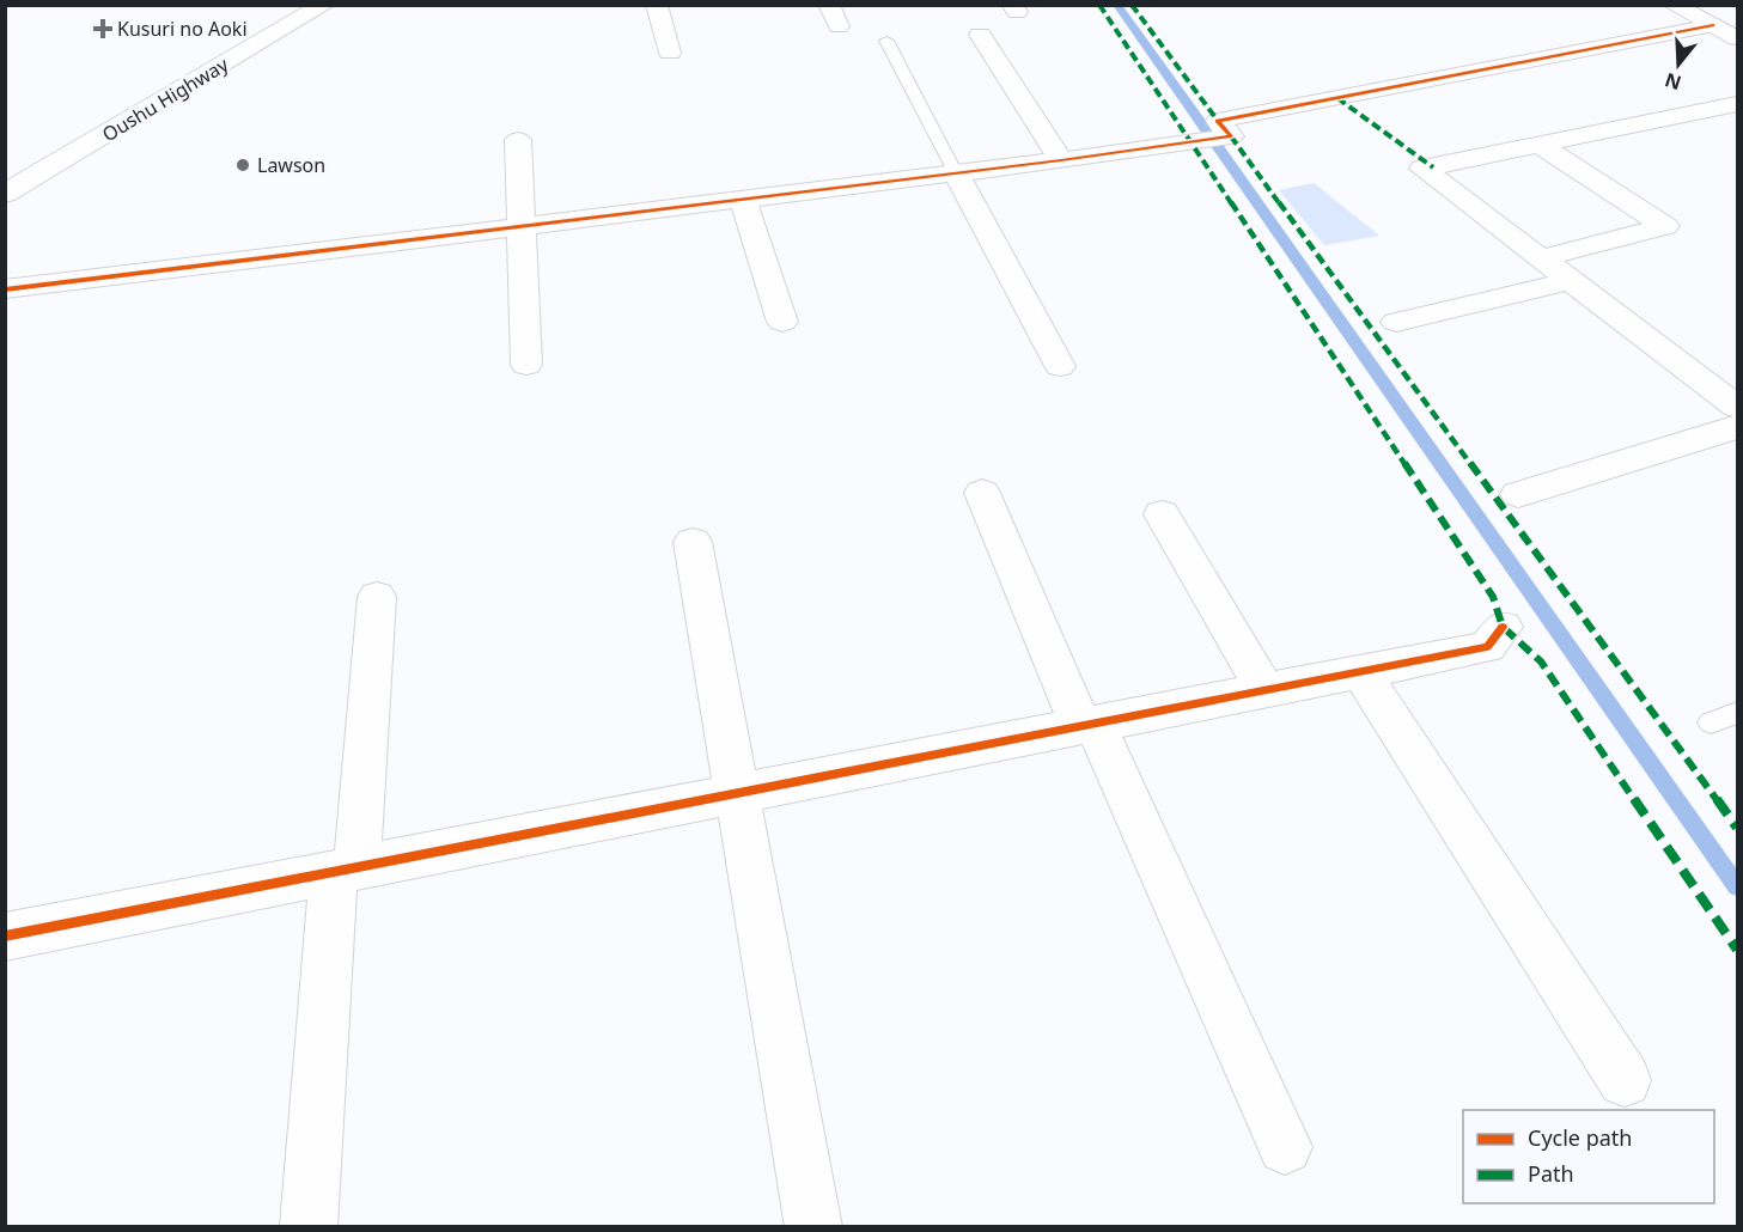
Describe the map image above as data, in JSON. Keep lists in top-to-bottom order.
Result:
{
  "streets": {
    "main road": ["Oushu Highway"]
  },
  "places": {
    "health": ["Kusuri no Aoki"],
    "other": ["Lawson"]
  },
  "legend": ["Cycle path", "Path"],
  "north": "bottom"
}
